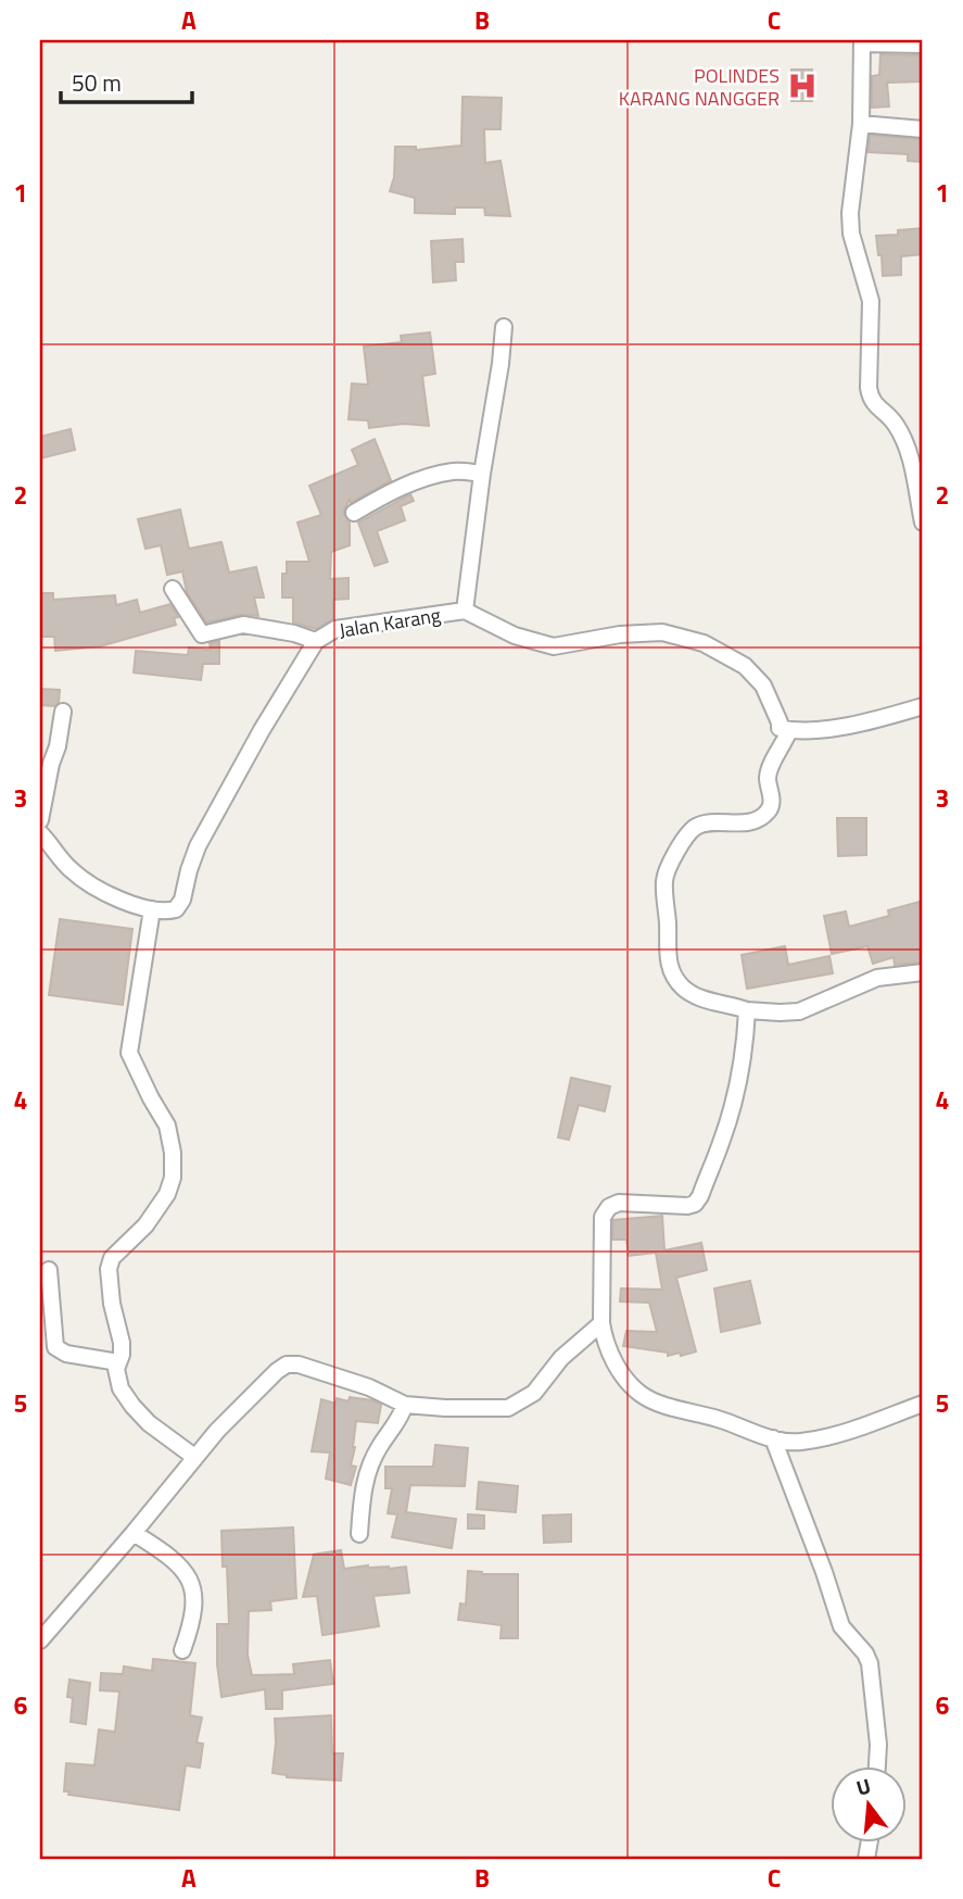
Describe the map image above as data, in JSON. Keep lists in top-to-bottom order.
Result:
{
  "streets": {
    "street": ["Jalan Karang"]
  },
  "places": {
    "hospital": ["POLINDES KARANG NANGGER"]
  },
  "scale_bar": "50 m",
  "north": "top",
  "grid": {
    "columns": ["A", "B", "C"],
    "rows": [
      "1",
      "2",
      "3",
      "4",
      "5",
      "6"
    ]
  }
}
